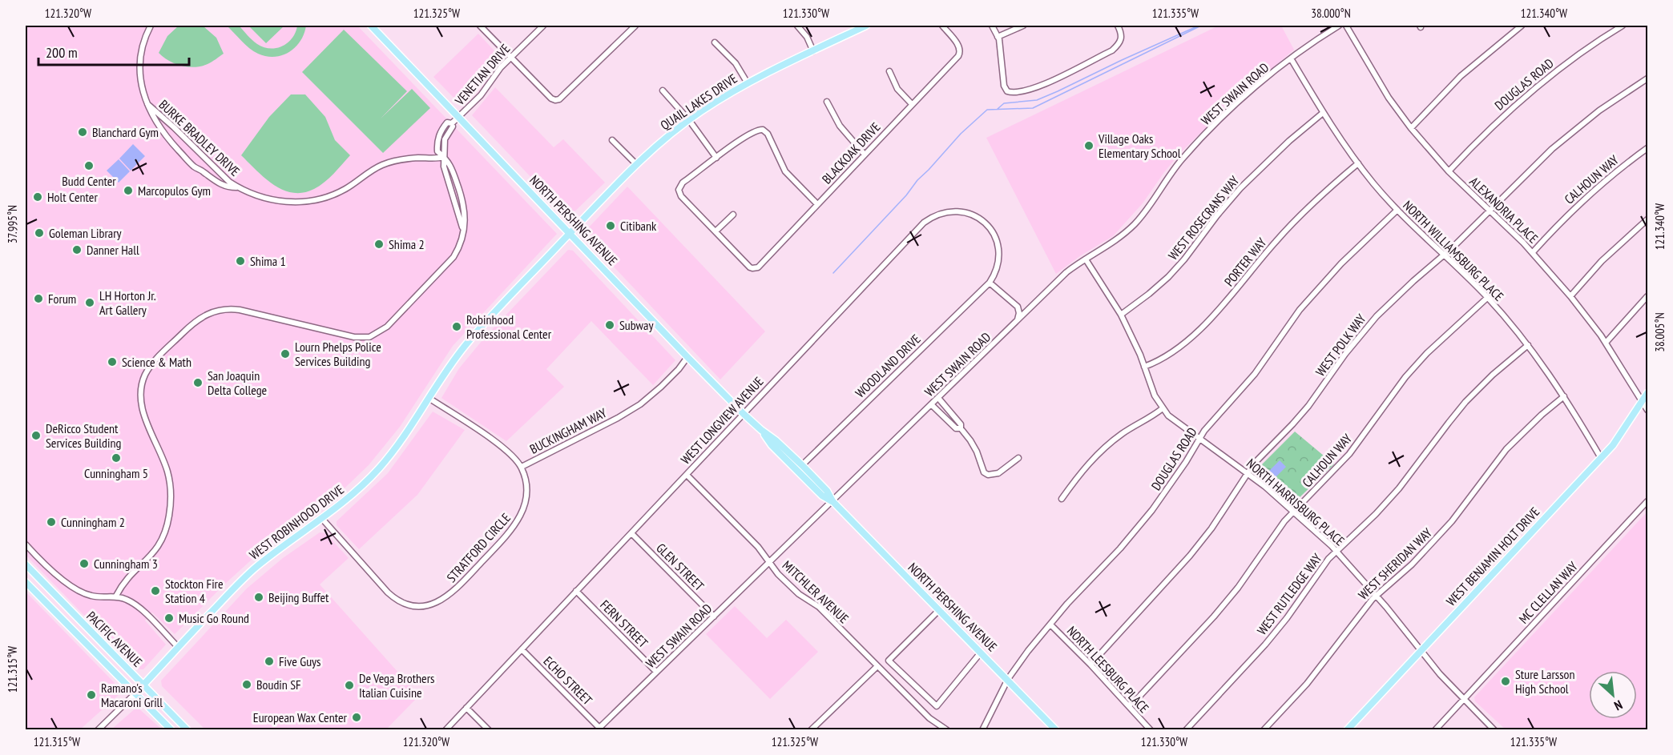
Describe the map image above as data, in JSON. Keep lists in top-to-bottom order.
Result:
{
  "streets": {
    "main road": [
      "QUAIL LAKES DRIVE",
      "NORTH PERSHING AVENUE",
      "WEST ROBINHOOD DRIVE",
      "WEST BENJAMIN HOLT DRIVE",
      "PACIFIC AVENUE"
    ],
    "street": [
      "VENETIAN DRIVE",
      "DOUGLAS ROAD",
      "WEST SWAIN ROAD",
      "BURKE BRADLEY DRIVE",
      "BLACKOAK DRIVE",
      "CALHOUN WAY",
      "ALEXANDRIA PLACE",
      "WEST ROSECRANS WAY",
      "NORTH WILLIAMSBURG PLACE",
      "PORTER WAY",
      "WEST POLK WAY",
      "WOODLAND DRIVE",
      "WEST LONGVIEW AVENUE",
      "BUCKINGHAM WAY",
      "NORTH HARRISBURG PLACE",
      "STRATFORD CIRCLE",
      "WEST SHERIDAN WAY",
      "GLEN STREET",
      "MITCHLER AVENUE",
      "MC CLELLAN WAY",
      "WEST RUTLEDGE WAY",
      "FERN STREET",
      "NORTH LEESBURG PLACE",
      "ECHO STREET"
    ]
  },
  "crossings": [
    ["VENETIAN DRIVE", "BURKE BRADLEY DRIVE"],
    ["VENETIAN DRIVE", "NORTH PERSHING AVENUE"],
    ["DOUGLAS ROAD", "ALEXANDRIA PLACE"],
    ["DOUGLAS ROAD", "NORTH PERSHING AVENUE"],
    ["DOUGLAS ROAD", "NORTH WILLIAMSBURG PLACE"],
    ["DOUGLAS ROAD", "NORTH HARRISBURG PLACE"],
    ["DOUGLAS ROAD", "NORTH LEESBURG PLACE"],
    ["WEST SWAIN ROAD", "NORTH PERSHING AVENUE"],
    ["WEST SWAIN ROAD", "NORTH WILLIAMSBURG PLACE"],
    ["WEST SWAIN ROAD", "NORTH HARRISBURG PLACE"],
    ["WEST SWAIN ROAD", "GLEN STREET"],
    ["WEST SWAIN ROAD", "MITCHLER AVENUE"],
    ["WEST SWAIN ROAD", "FERN STREET"],
    ["WEST SWAIN ROAD", "ECHO STREET"],
    ["QUAIL LAKES DRIVE", "NORTH PERSHING AVENUE"],
    ["QUAIL LAKES DRIVE", "WEST ROBINHOOD DRIVE"],
    ["CALHOUN WAY", "ALEXANDRIA PLACE"],
    ["CALHOUN WAY", "NORTH WILLIAMSBURG PLACE"],
    ["CALHOUN WAY", "NORTH HARRISBURG PLACE"],
    ["CALHOUN WAY", "NORTH LEESBURG PLACE"],
    ["ALEXANDRIA PLACE", "WEST POLK WAY"],
    ["ALEXANDRIA PLACE", "WEST BENJAMIN HOLT DRIVE"],
    ["WEST ROSECRANS WAY", "NORTH WILLIAMSBURG PLACE"],
    ["WEST ROSECRANS WAY", "NORTH HARRISBURG PLACE"],
    ["NORTH PERSHING AVENUE", "WOODLAND DRIVE"],
    ["NORTH PERSHING AVENUE", "WEST LONGVIEW AVENUE"],
    ["NORTH PERSHING AVENUE", "BUCKINGHAM WAY"],
    ["NORTH PERSHING AVENUE", "WEST ROBINHOOD DRIVE"],
    ["NORTH WILLIAMSBURG PLACE", "PORTER WAY"],
    ["NORTH WILLIAMSBURG PLACE", "WEST POLK WAY"],
    ["NORTH WILLIAMSBURG PLACE", "WEST BENJAMIN HOLT DRIVE"],
    ["NORTH WILLIAMSBURG PLACE", "WEST SHERIDAN WAY"],
    ["NORTH WILLIAMSBURG PLACE", "WEST RUTLEDGE WAY"],
    ["PORTER WAY", "NORTH HARRISBURG PLACE"],
    ["WEST POLK WAY", "NORTH HARRISBURG PLACE"],
    ["WEST POLK WAY", "NORTH LEESBURG PLACE"],
    ["WOODLAND DRIVE", "WEST LONGVIEW AVENUE"],
    ["WEST LONGVIEW AVENUE", "GLEN STREET"],
    ["WEST LONGVIEW AVENUE", "MITCHLER AVENUE"],
    ["WEST LONGVIEW AVENUE", "FERN STREET"],
    ["WEST LONGVIEW AVENUE", "ECHO STREET"],
    ["BUCKINGHAM WAY", "STRATFORD CIRCLE"],
    ["NORTH HARRISBURG PLACE", "WEST BENJAMIN HOLT DRIVE"],
    ["NORTH HARRISBURG PLACE", "WEST SHERIDAN WAY"],
    ["NORTH HARRISBURG PLACE", "MC CLELLAN WAY"],
    ["NORTH HARRISBURG PLACE", "WEST RUTLEDGE WAY"],
    ["WEST ROBINHOOD DRIVE", "STRATFORD CIRCLE"],
    ["WEST ROBINHOOD DRIVE", "PACIFIC AVENUE"]
  ],
  "places": [
    "Blanchard Gym",
    "Village Oaks Elementary School",
    "Budd Center",
    "Marcopulos Gym",
    "Holt Center",
    "Citibank",
    "Goleman Library",
    "Shima 2",
    "Danner Hall",
    "Shima 1",
    "Forum",
    "LH Horton Jr. Art Gallery",
    "Subway",
    "Robinhood Professional Center",
    "Lourn Phelps Police Services Building",
    "Science & Math",
    "San Joaquin Delta College",
    "DeRicco Student Services Building",
    "Cunningham 5",
    "Cunningham 2",
    "Cunningham 3",
    "Stockton Fire Station 4",
    "Beijing Buffet",
    "Music Go Round",
    "Five Guys",
    "Sture Larsson High School",
    "Boudin SF",
    "De Vega Brothers Italian Cuisine",
    "Ramano's Macaroni Grill",
    "European Wax Center"
  ],
  "scale_bar": "200 m",
  "north": "bottom right",
  "coordinates": [
    "121.320°W",
    "121.325°W",
    "121.330°W",
    "121.335°W",
    "38.000°N",
    "121.340°W",
    "37.995°N",
    "38.005°N",
    "121.315°W"
  ]
}
